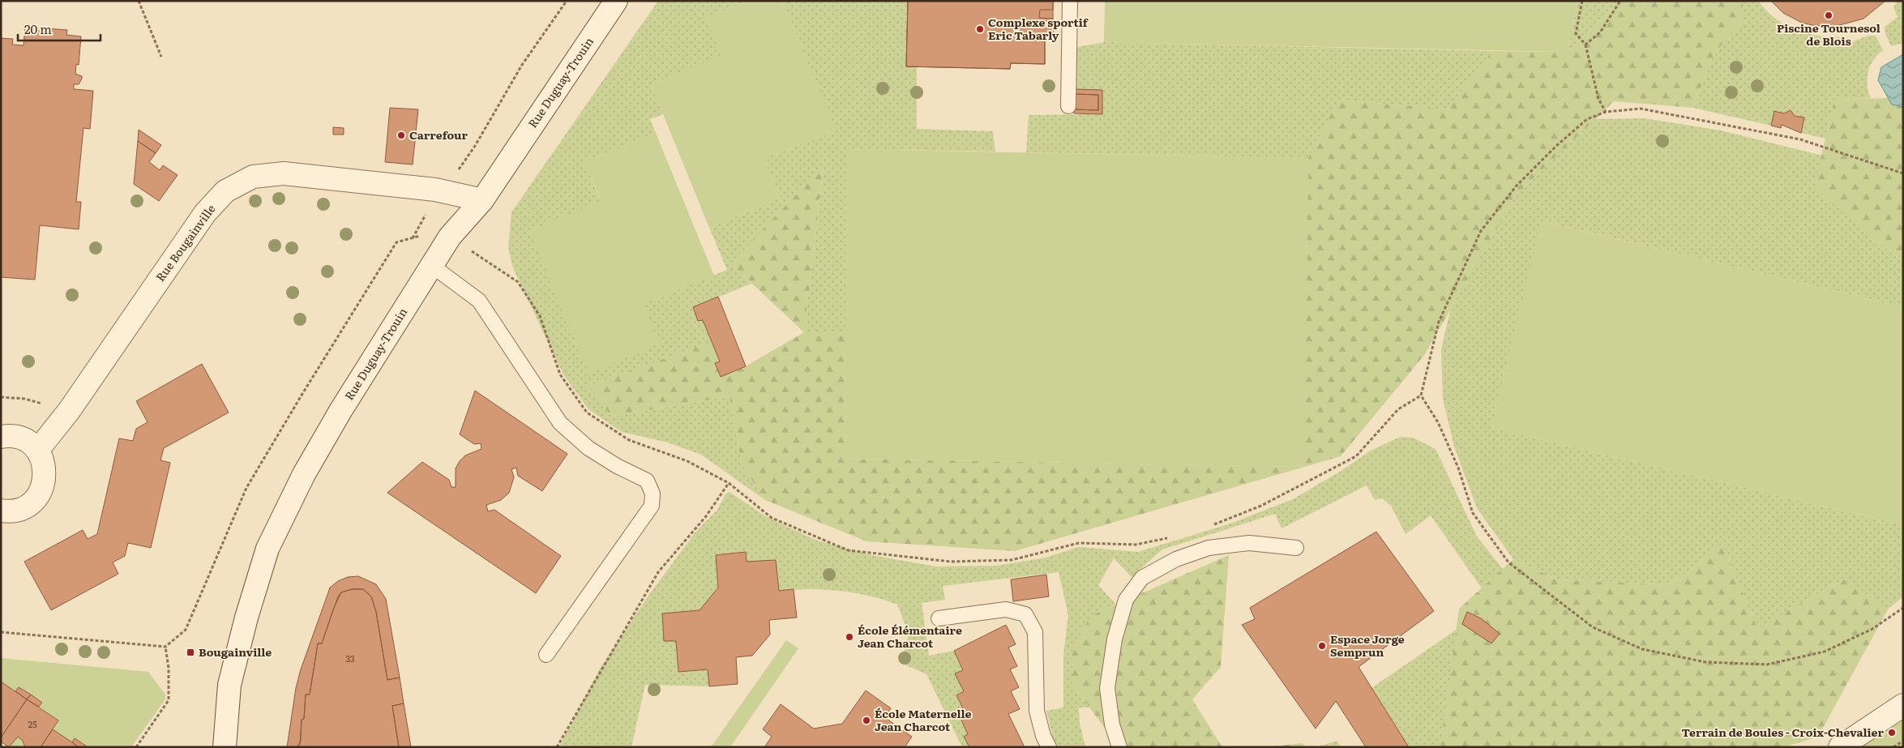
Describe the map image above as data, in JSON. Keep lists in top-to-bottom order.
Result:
{
  "streets": {
    "main road": ["Rue Duguay-Trouin", "Rue Bougainville"]
  },
  "crossings": [
    ["Rue Duguay-Trouin", "Rue Bougainville"]
  ],
  "places": {
    "other": [
      "Piscine Tournesol de Blois",
      "Complexe sportif Eric Tabarly",
      "Carrefour",
      "École Élémentaire Jean Charcot",
      "Espace Jorge Semprun",
      "École Maternelle Jean Charcot",
      "Terrain de Boules - Croix-Chevalier"
    ],
    "transit": ["Bougainville"]
  },
  "house_numbers": ["33", "25"],
  "scale_bar": "20 m"
}
